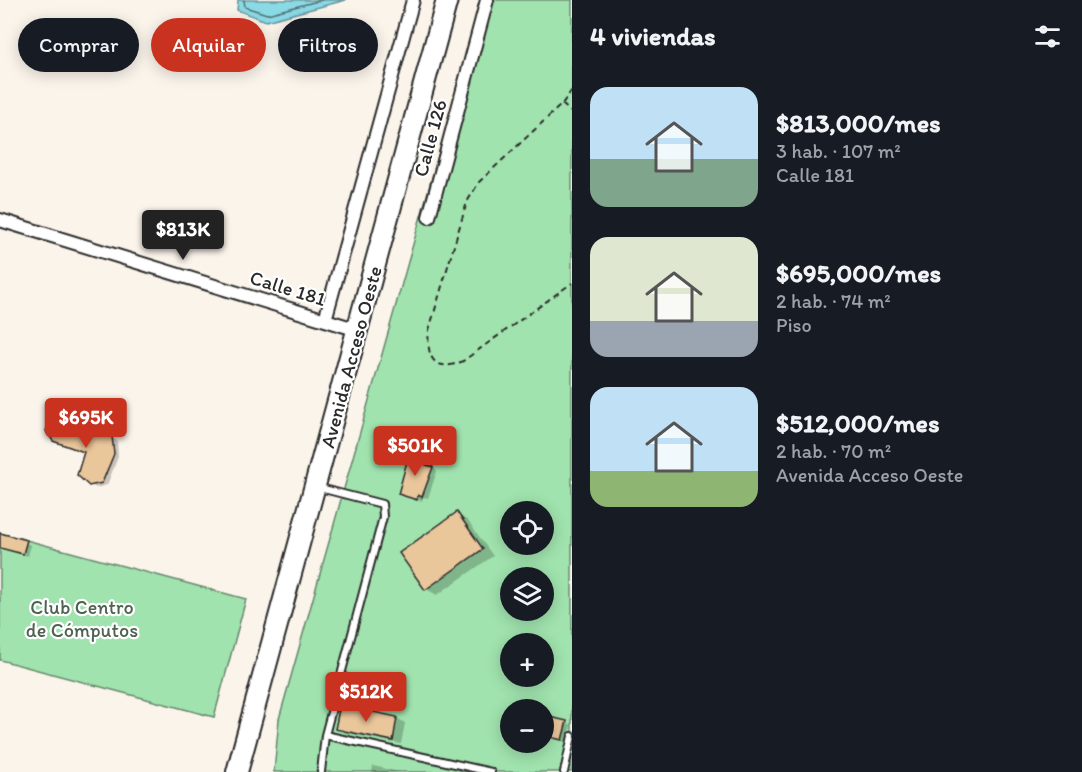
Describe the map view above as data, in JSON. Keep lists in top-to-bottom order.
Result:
{
  "streets": {
    "highway": ["Avenida Acceso Oeste"],
    "street": ["Calle 126", "Calle 181"]
  },
  "crossings": [
    ["Calle 181", "Avenida Acceso Oeste"]
  ],
  "parks": ["Club Centro de Cómputos"],
  "page": {
    "heading": "4 viviendas",
    "chip": ["Comprar", "Alquilar", "Filtros"],
    "list": [
      {
        "name": "$813,000/mes",
        "note": "3 hab. · 107 m² · Calle 181"
      },
      {
        "name": "$695,000/mes",
        "note": "2 hab. · 74 m² · Piso"
      },
      {
        "name": "$512,000/mes",
        "note": "2 hab. · 70 m² · Avenida Acceso Oeste"
      }
    ],
    "price": [
      "$813K",
      "$695K",
      "$501K",
      "$512K"
    ],
    "map_buttons": ["+", "−"]
  }
}
